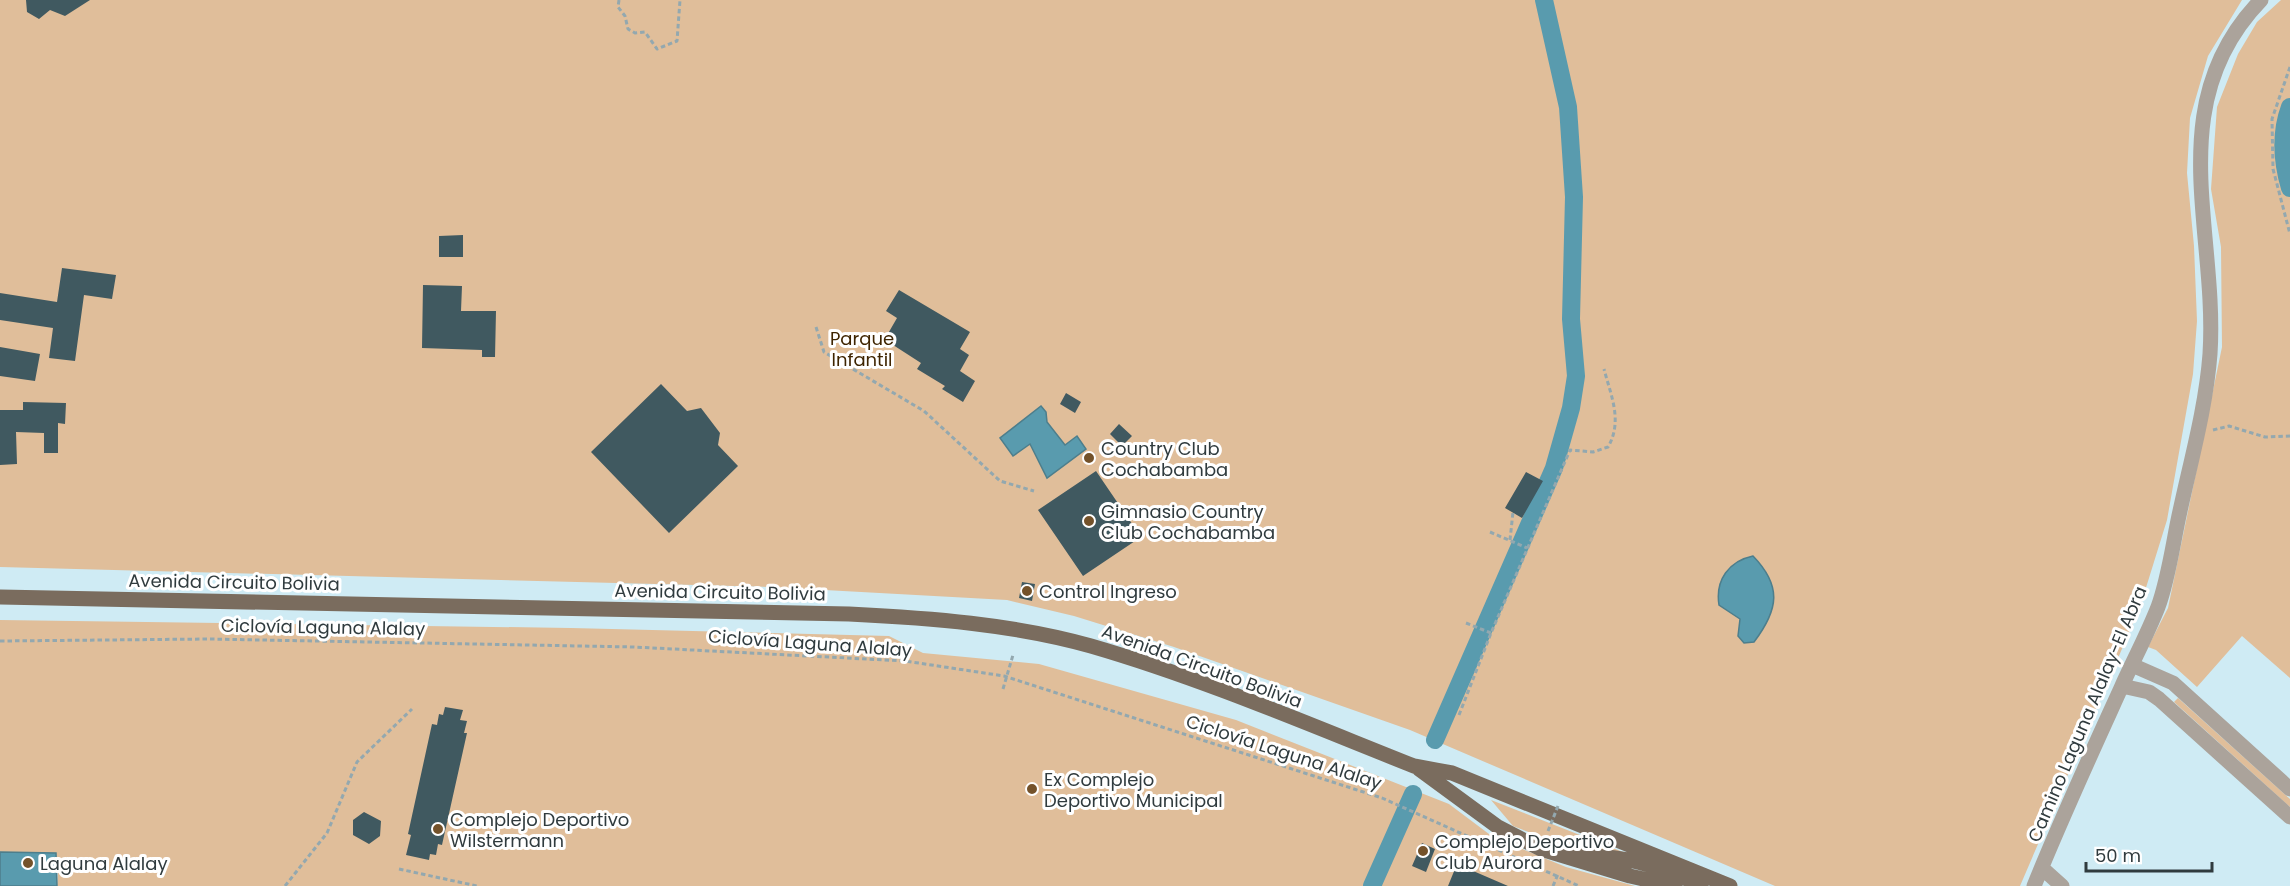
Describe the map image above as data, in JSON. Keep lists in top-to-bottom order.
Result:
{
  "streets": {
    "main road": ["Avenida Circuito Bolivia"],
    "street": ["Camino Laguna Alalay-El Abra"],
    "path": ["Ciclovía Laguna Alalay"]
  },
  "parks": ["Parque Infantil"],
  "places": [
    "Country Club Cochabamba",
    "Gimnasio Country Club Cochabamba",
    "Control Ingreso",
    "Ex Complejo Deportivo Municipal",
    "Complejo Deportivo Wilstermann",
    "Complejo Deportivo Club Aurora",
    "Laguna Alalay"
  ],
  "scale_bar": "50 m"
}
